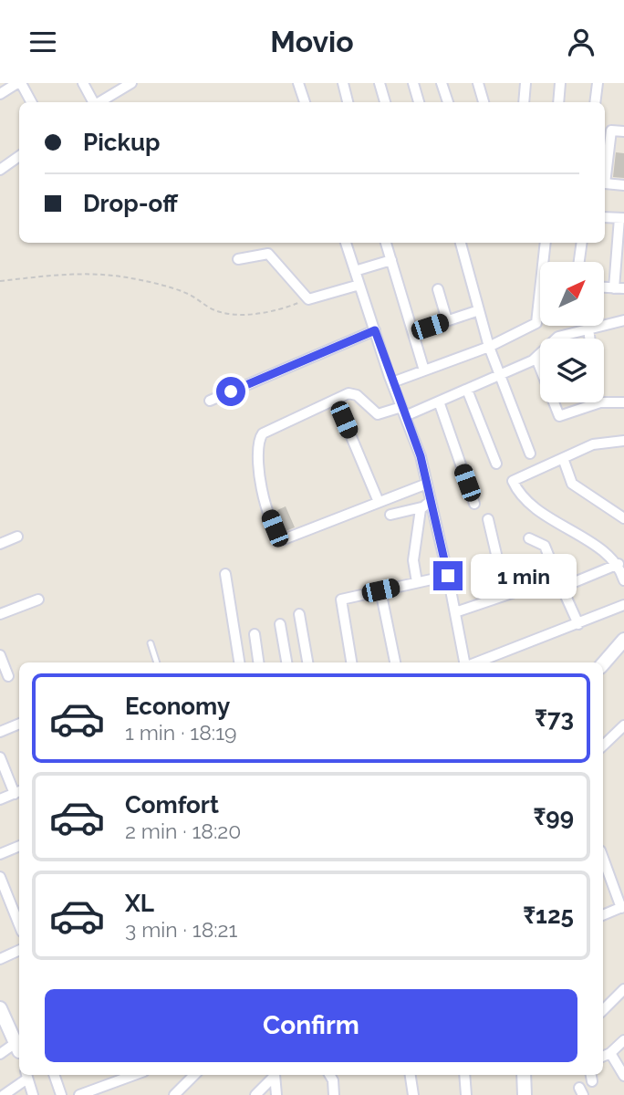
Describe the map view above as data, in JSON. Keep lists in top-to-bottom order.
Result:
{
  "north": "top right",
  "page": {
    "header": "Movio",
    "banner": ["Pickup", "Drop-off"],
    "bubble": "1 min",
    "list": [
      {
        "name": "Economy",
        "note": "1 min · 18:19",
        "value": "₹73"
      },
      {
        "name": "Comfort",
        "note": "2 min · 18:20",
        "value": "₹99"
      },
      {
        "name": "XL",
        "note": "3 min · 18:21",
        "value": "₹125"
      }
    ],
    "buttons": "Confirm"
  }
}
